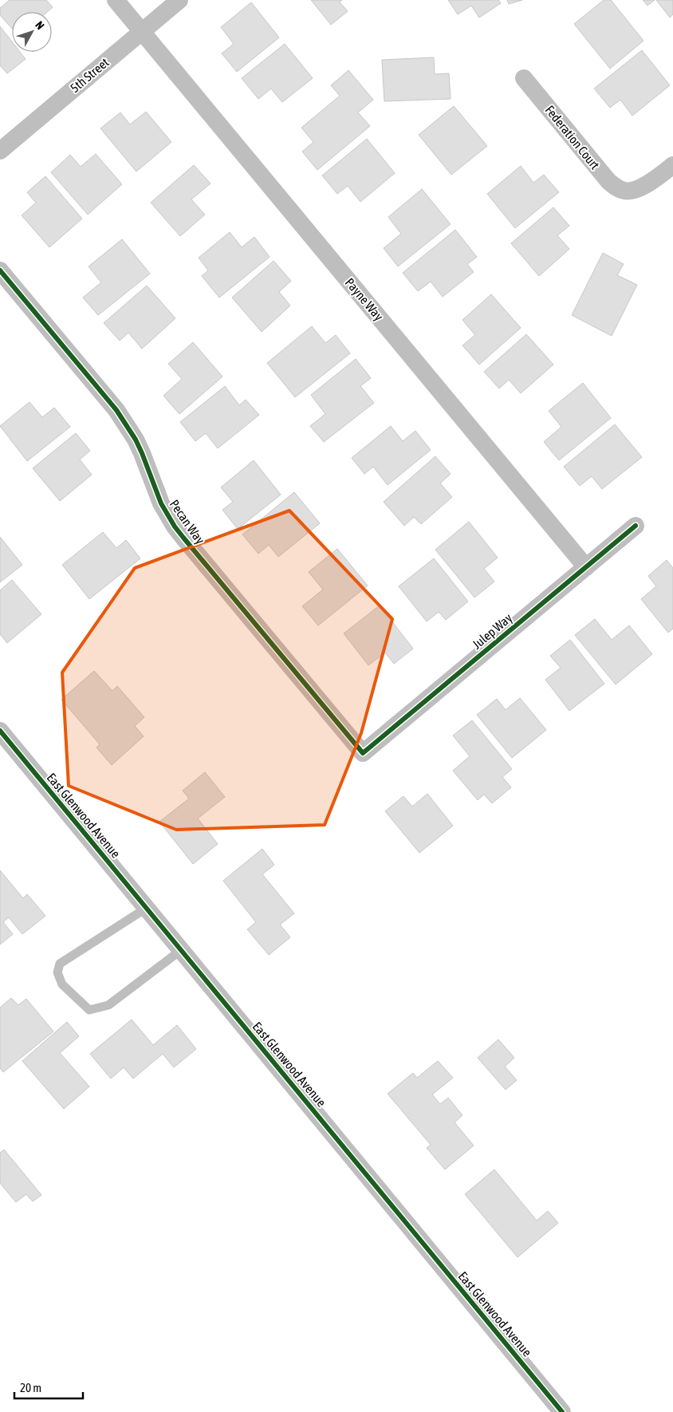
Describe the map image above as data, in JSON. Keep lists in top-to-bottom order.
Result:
{
  "streets": {
    "street": [
      "5th Street",
      "Federation Court",
      "Payne Way",
      "Pecan Way",
      "Julep Way",
      "East Glenwood Avenue"
    ]
  },
  "crossings": [
    ["5th Street", "Payne Way"],
    ["Payne Way", "Julep Way"],
    ["Pecan Way", "Julep Way"]
  ],
  "scale_bar": "20 m",
  "north": "top right"
}
